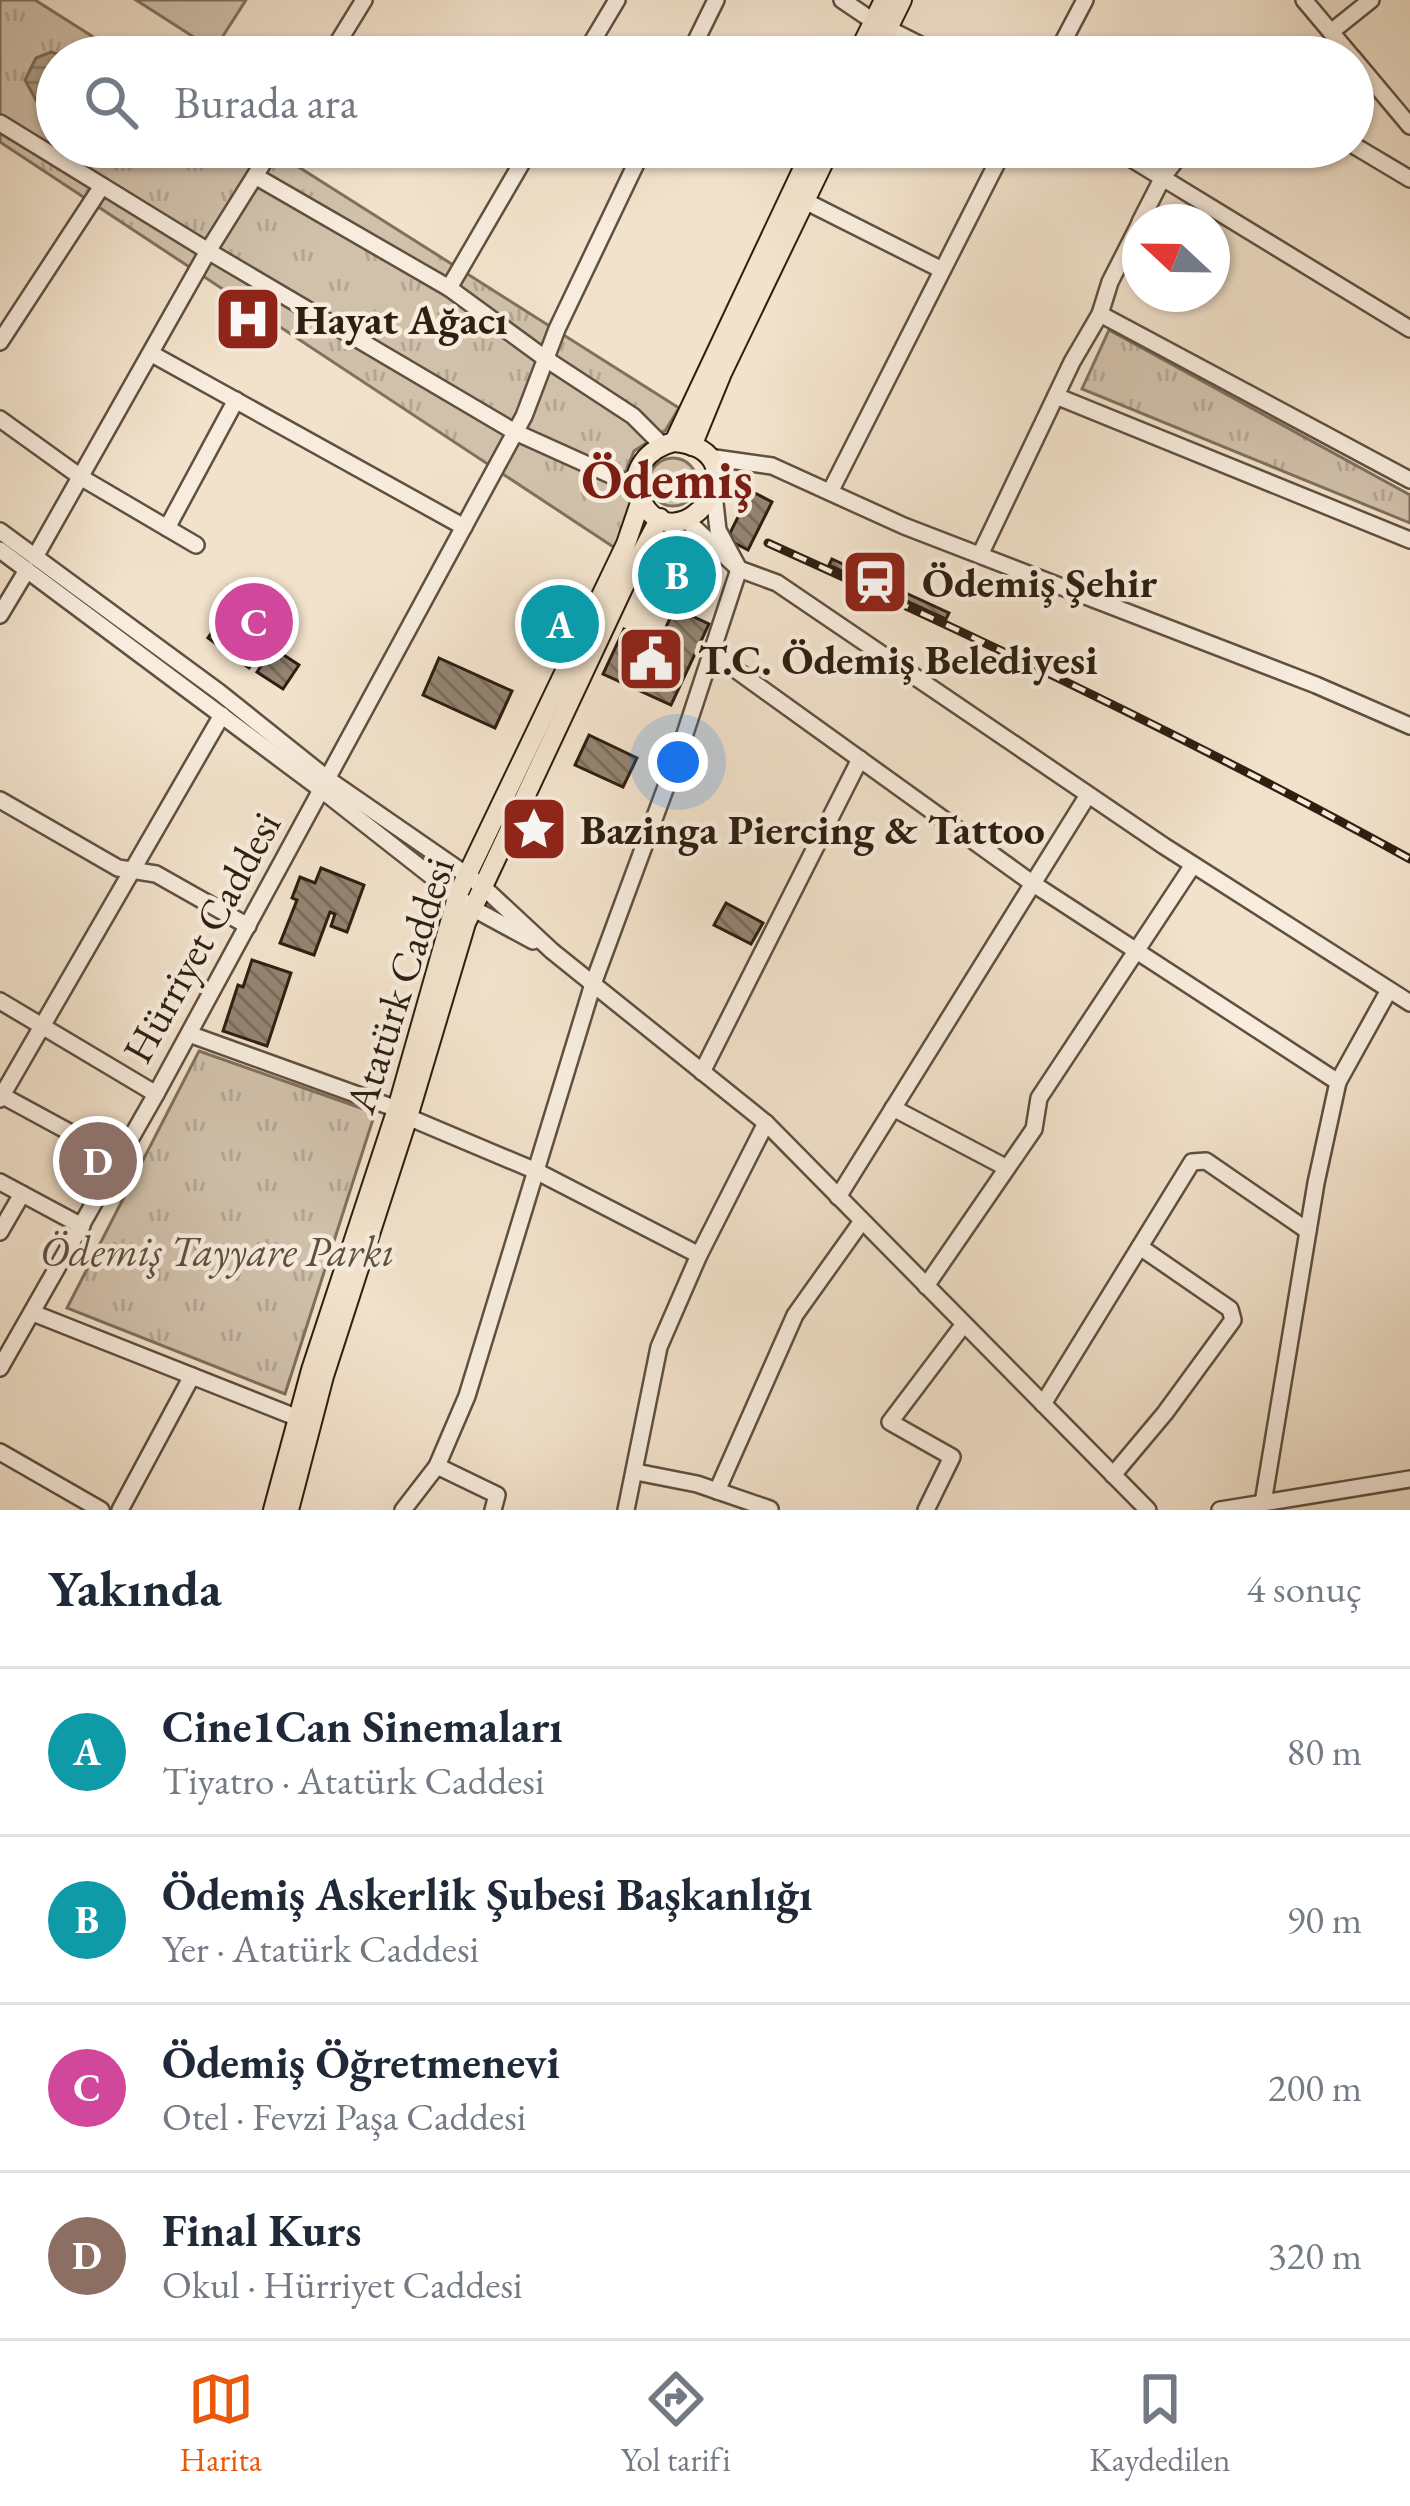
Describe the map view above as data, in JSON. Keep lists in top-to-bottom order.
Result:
{
  "streets": {
    "main road": ["Atatürk Caddesi"],
    "street": ["Hürriyet Caddesi"]
  },
  "districts": ["Ödemiş"],
  "parks": ["Ödemiş Tayyare Parkı"],
  "places": {
    "hospital": ["Hayat Ağacı"],
    "station": ["Ödemiş Şehir"],
    "public building": ["T.C. Ödemiş Belediyesi"],
    "place": ["Bazinga Piercing & Tattoo"]
  },
  "north": "left",
  "page": {
    "search": "Burada ara",
    "pins": [
      "B",
      "C",
      "A",
      "D"
    ],
    "heading": ["Yakında", "4 sonuç"],
    "list": [
      {
        "mark": "A",
        "name": "Cine1Can Sinemaları",
        "note": "Tiyatro · Atatürk Caddesi",
        "value": "80 m"
      },
      {
        "mark": "B",
        "name": "Ödemiş Askerlik Şubesi Başkanlığı",
        "note": "Yer · Atatürk Caddesi",
        "value": "90 m"
      },
      {
        "mark": "C",
        "name": "Ödemiş Öğretmenevi",
        "note": "Otel · Fevzi Paşa Caddesi",
        "value": "200 m"
      },
      {
        "mark": "D",
        "name": "Final Kurs",
        "note": "Okul · Hürriyet Caddesi",
        "value": "320 m"
      }
    ],
    "nav": ["Harita", "Yol tarifi", "Kaydedilen"]
  }
}
